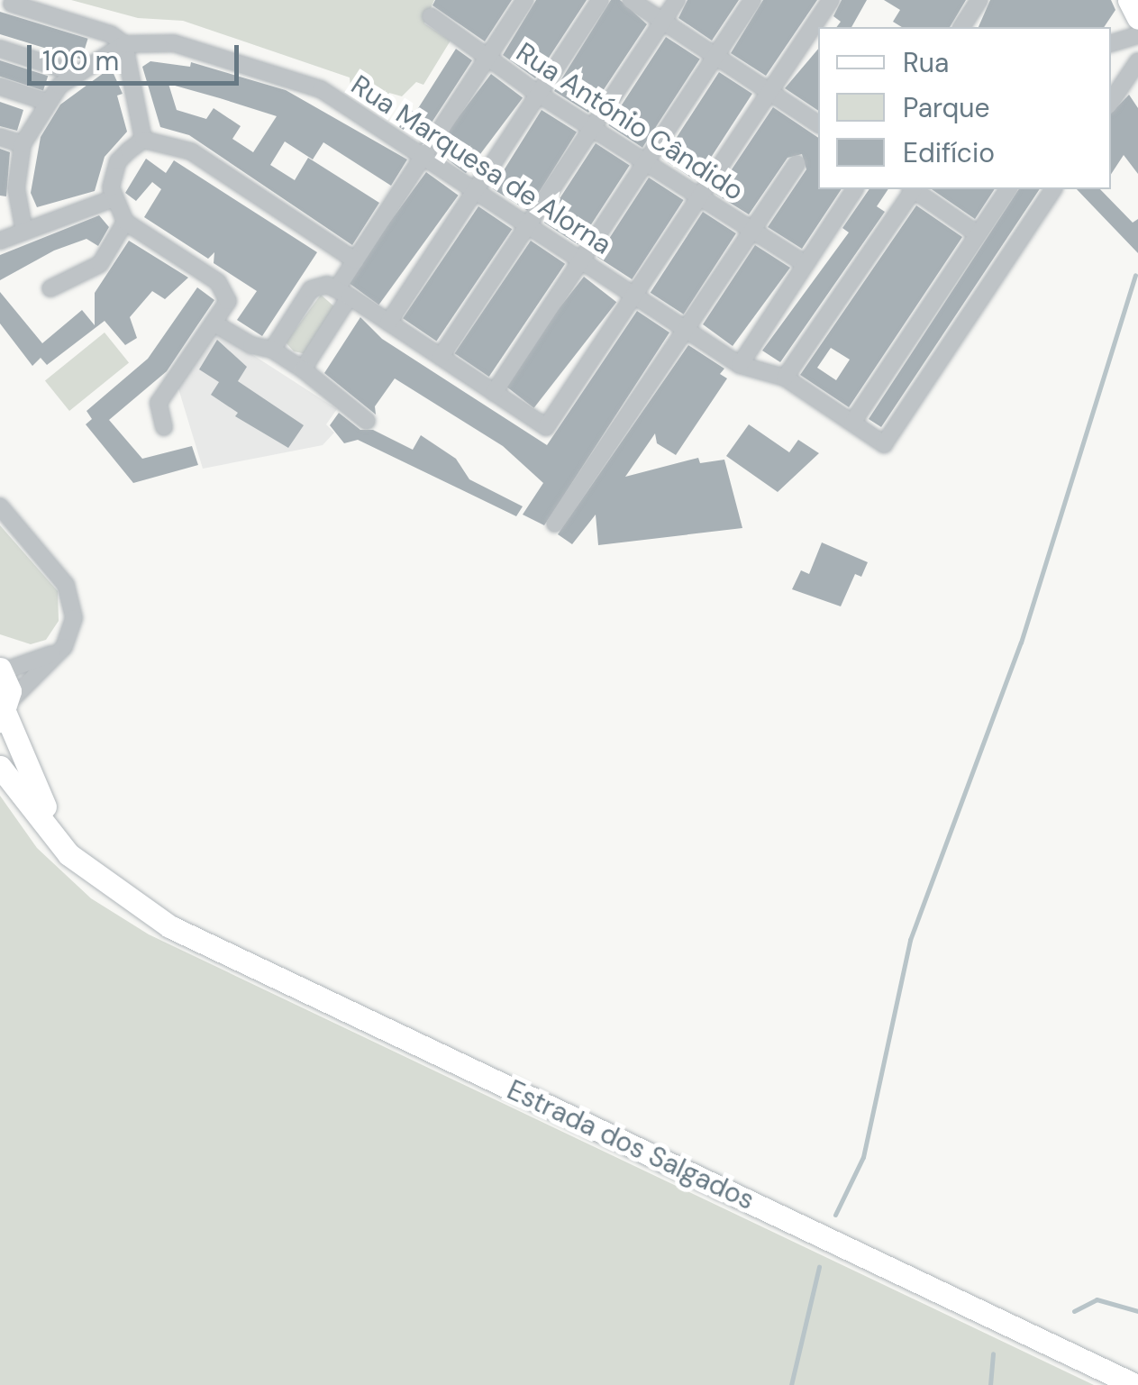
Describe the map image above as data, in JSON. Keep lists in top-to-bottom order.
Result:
{
  "streets": {
    "main road": ["Estrada dos Salgados"],
    "street": ["Rua António Cândido", "Rua Marquesa de Alorna"]
  },
  "legend": ["Rua", "Parque", "Edifício"],
  "scale_bar": "100 m"
}
